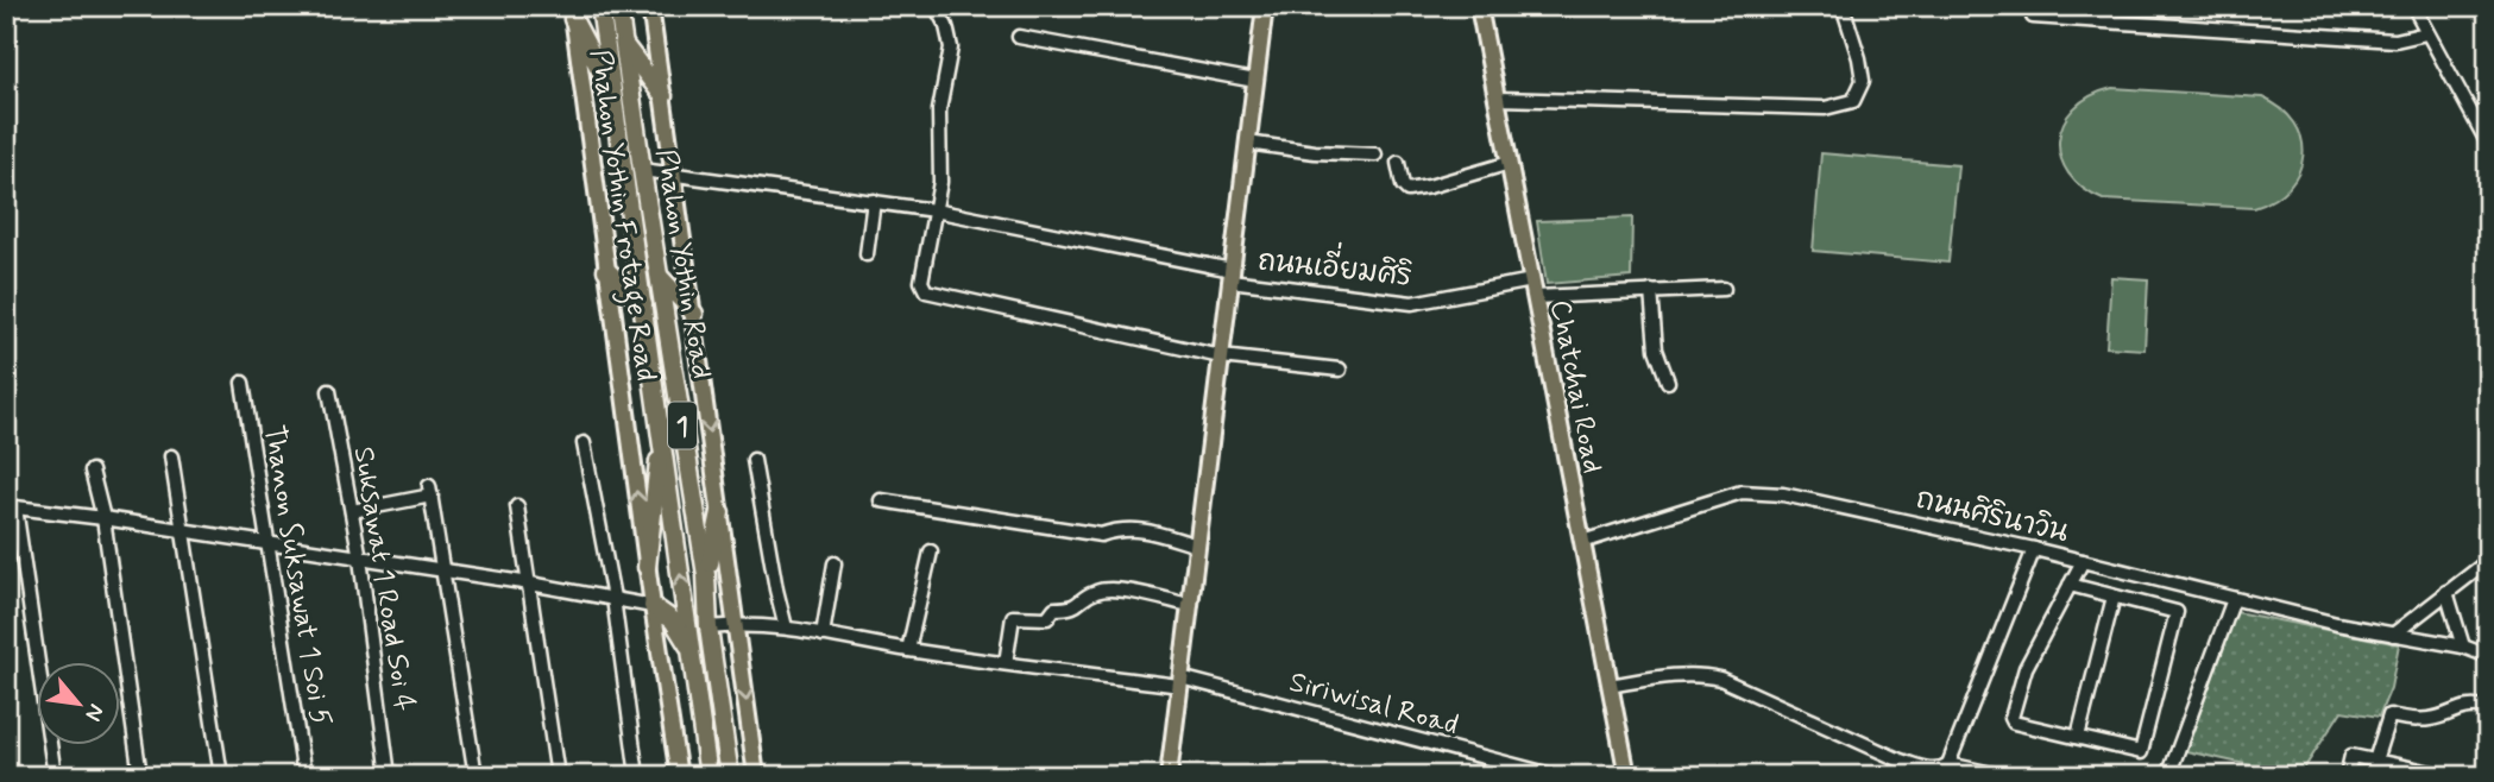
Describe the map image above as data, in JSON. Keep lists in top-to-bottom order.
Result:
{
  "streets": {
    "highway": ["Phahon Yothin Road", "1"],
    "main road": ["Phahon Yothin Frotage Road", "Chatchai Road"],
    "street": [
      "ถนนเอี่ยมศิริ",
      "ถนนศิรินาวิน",
      "Thanon Suksawat 1 Soi 5",
      "Suksawat 1 Road Soi 4",
      "Siriwisal Road"
    ]
  },
  "crossings": [
    ["Phahon Yothin Frotage Road", "ถนนเอี่ยมศิริ"],
    ["Phahon Yothin Frotage Road", "Siriwisal Road"],
    ["Phahon Yothin Road", "ถนนเอี่ยมศิริ"],
    ["Phahon Yothin Road", "Siriwisal Road"],
    ["ถนนเอี่ยมศิริ", "Chatchai Road"],
    ["Chatchai Road", "ถนนศิรินาวิน"]
  ],
  "north": "bottom right"
}
